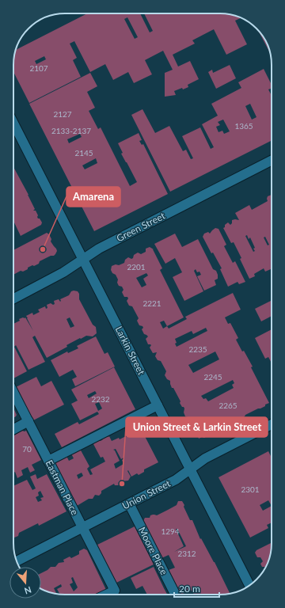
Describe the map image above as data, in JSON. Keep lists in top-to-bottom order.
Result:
{
  "streets": {
    "street": [
      "Green Street",
      "Larkin Street",
      "Eastman Place",
      "Union Street",
      "Moore Place"
    ]
  },
  "crossings": [
    ["Green Street", "Larkin Street"],
    ["Larkin Street", "Union Street"],
    ["Eastman Place", "Union Street"],
    ["Union Street", "Moore Place"]
  ],
  "places": ["Amarena", "Union Street & Larkin Street"],
  "house_numbers": [
    "2107",
    "2127",
    "1365",
    "2133-2137",
    "2145",
    "2201",
    "2221",
    "2235",
    "2245",
    "2232",
    "2265",
    "70",
    "2301",
    "1294",
    "2312"
  ],
  "scale_bar": "20 m",
  "north": "bottom"
}
